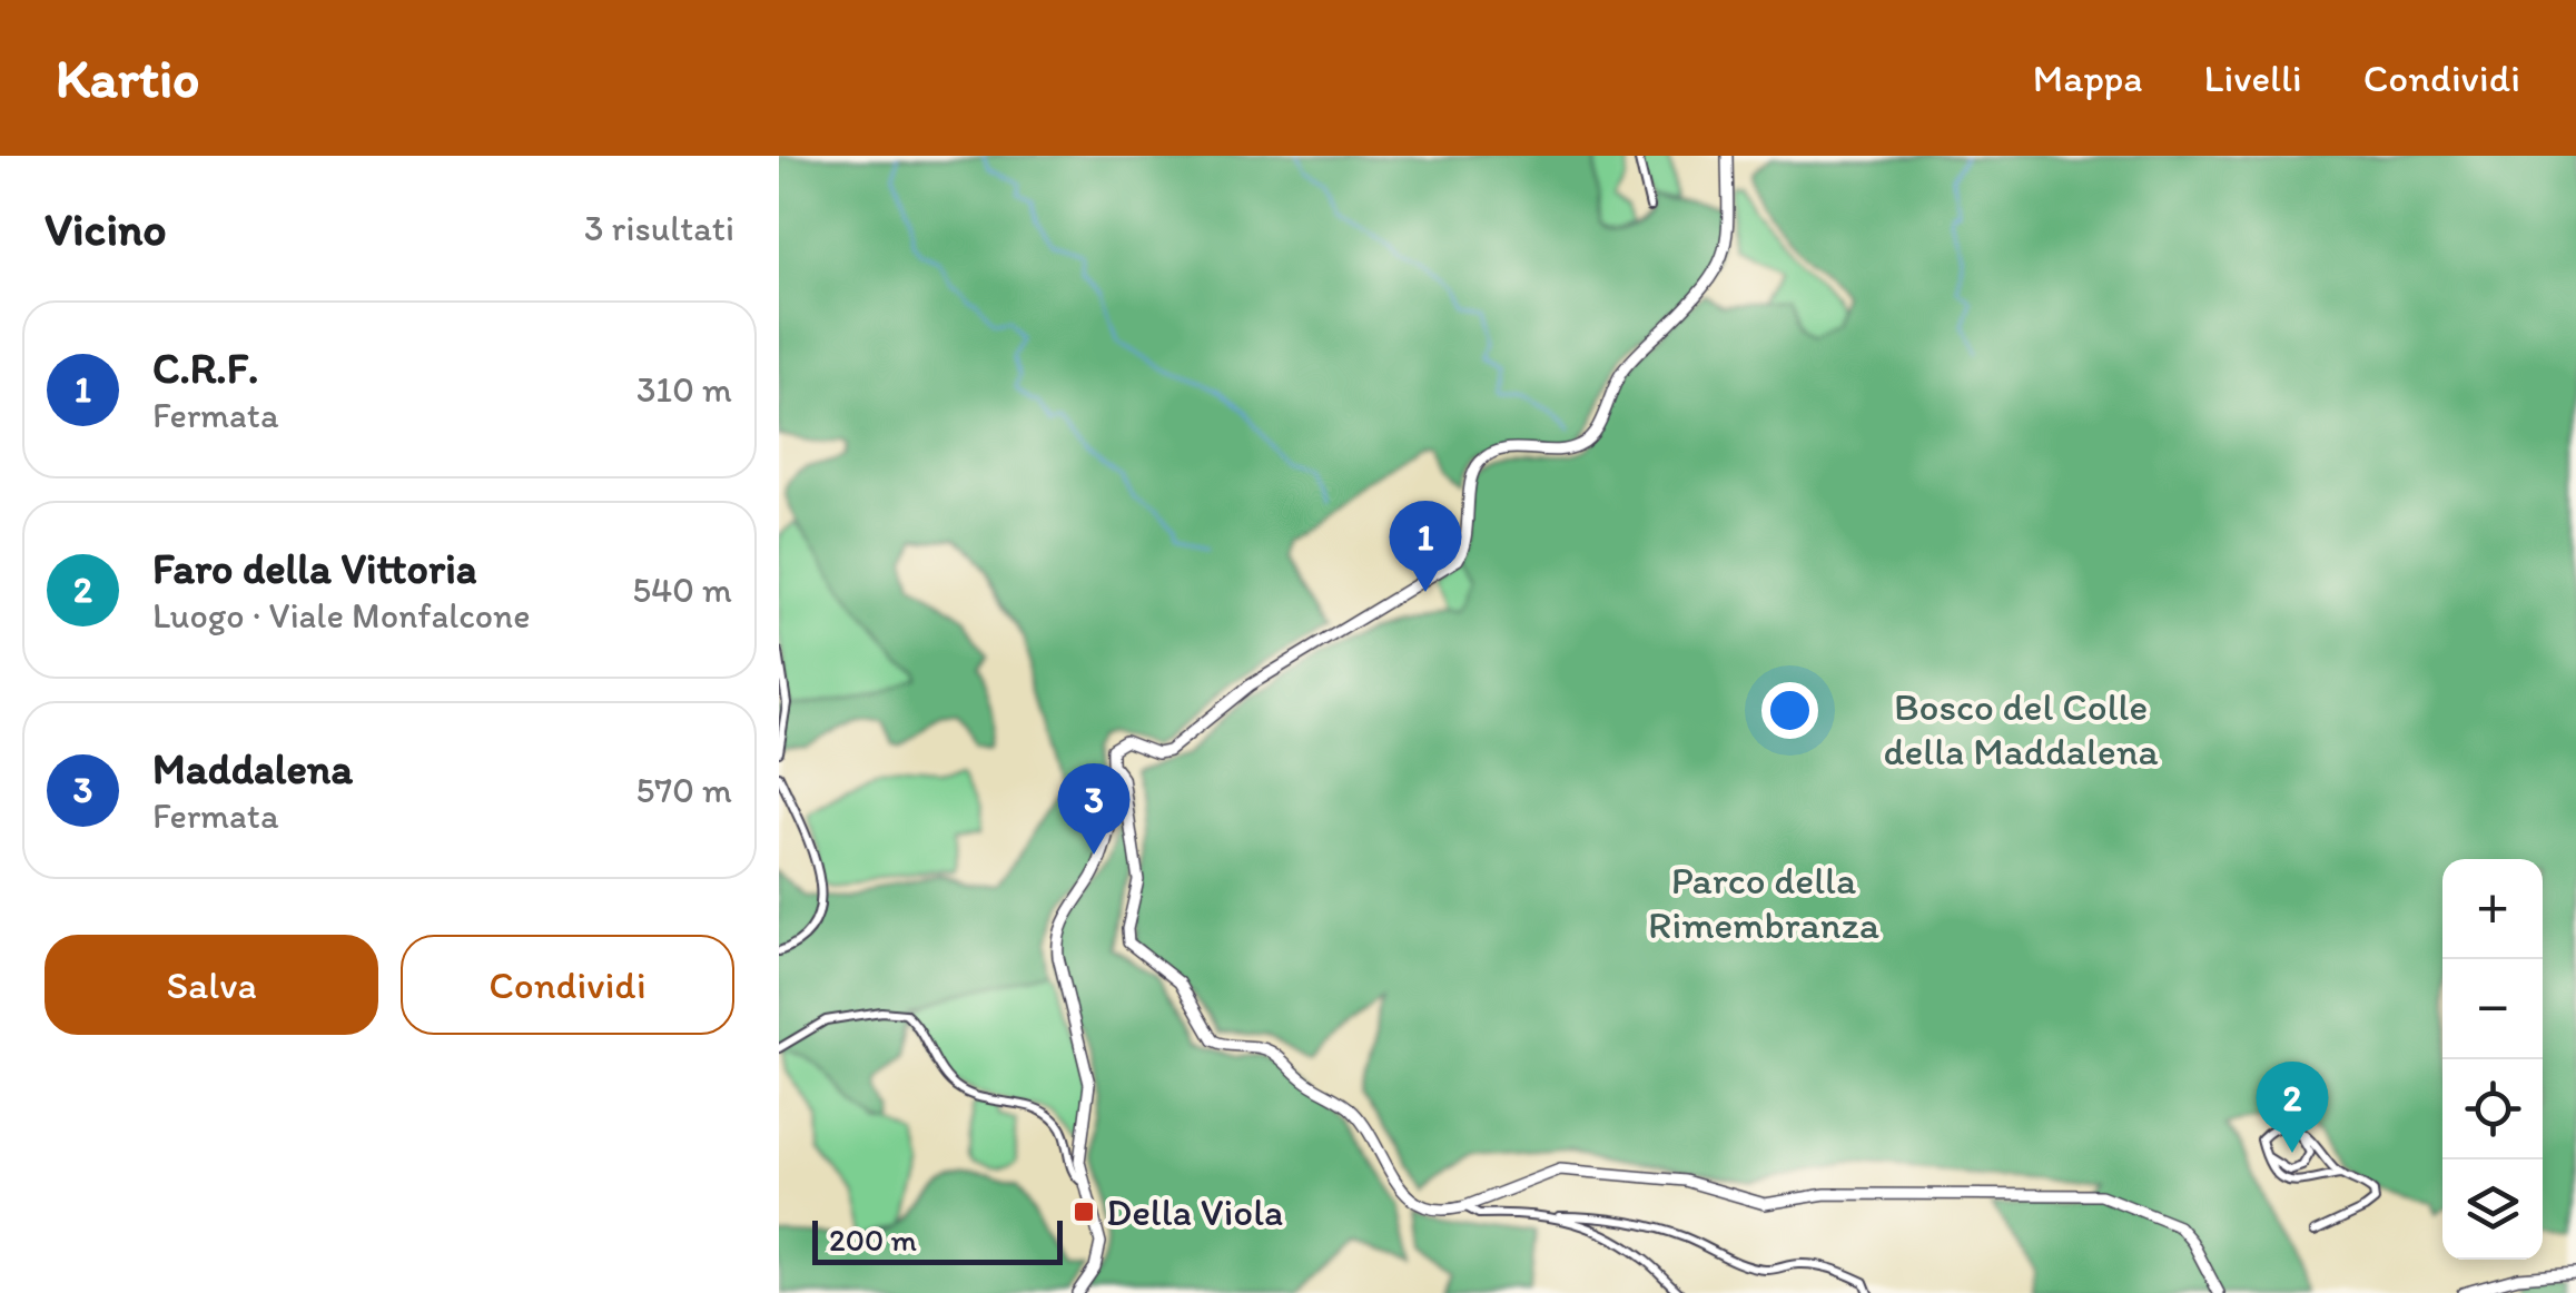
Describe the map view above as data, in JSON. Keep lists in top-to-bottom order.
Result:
{
  "parks": ["Bosco del Colle della Maddalena", "Parco della Rimembranza"],
  "places": {
    "transit": ["Della Viola"]
  },
  "scale_bar": "200 m",
  "page": {
    "header": "Kartio",
    "nav": ["Mappa", "Livelli", "Condividi"],
    "heading": ["Vicino", "3 risultati"],
    "list": [
      {
        "mark": "1",
        "name": "C.R.F.",
        "note": "Fermata",
        "value": "310 m"
      },
      {
        "mark": "2",
        "name": "Faro della Vittoria",
        "note": "Luogo · Viale Monfalcone",
        "value": "540 m"
      },
      {
        "mark": "3",
        "name": "Maddalena",
        "note": "Fermata",
        "value": "570 m"
      }
    ],
    "pins": ["1", "3", "2"],
    "map_buttons": ["+", "−"],
    "buttons": ["Salva", "Condividi"],
    "scale": "200 m"
  }
}
